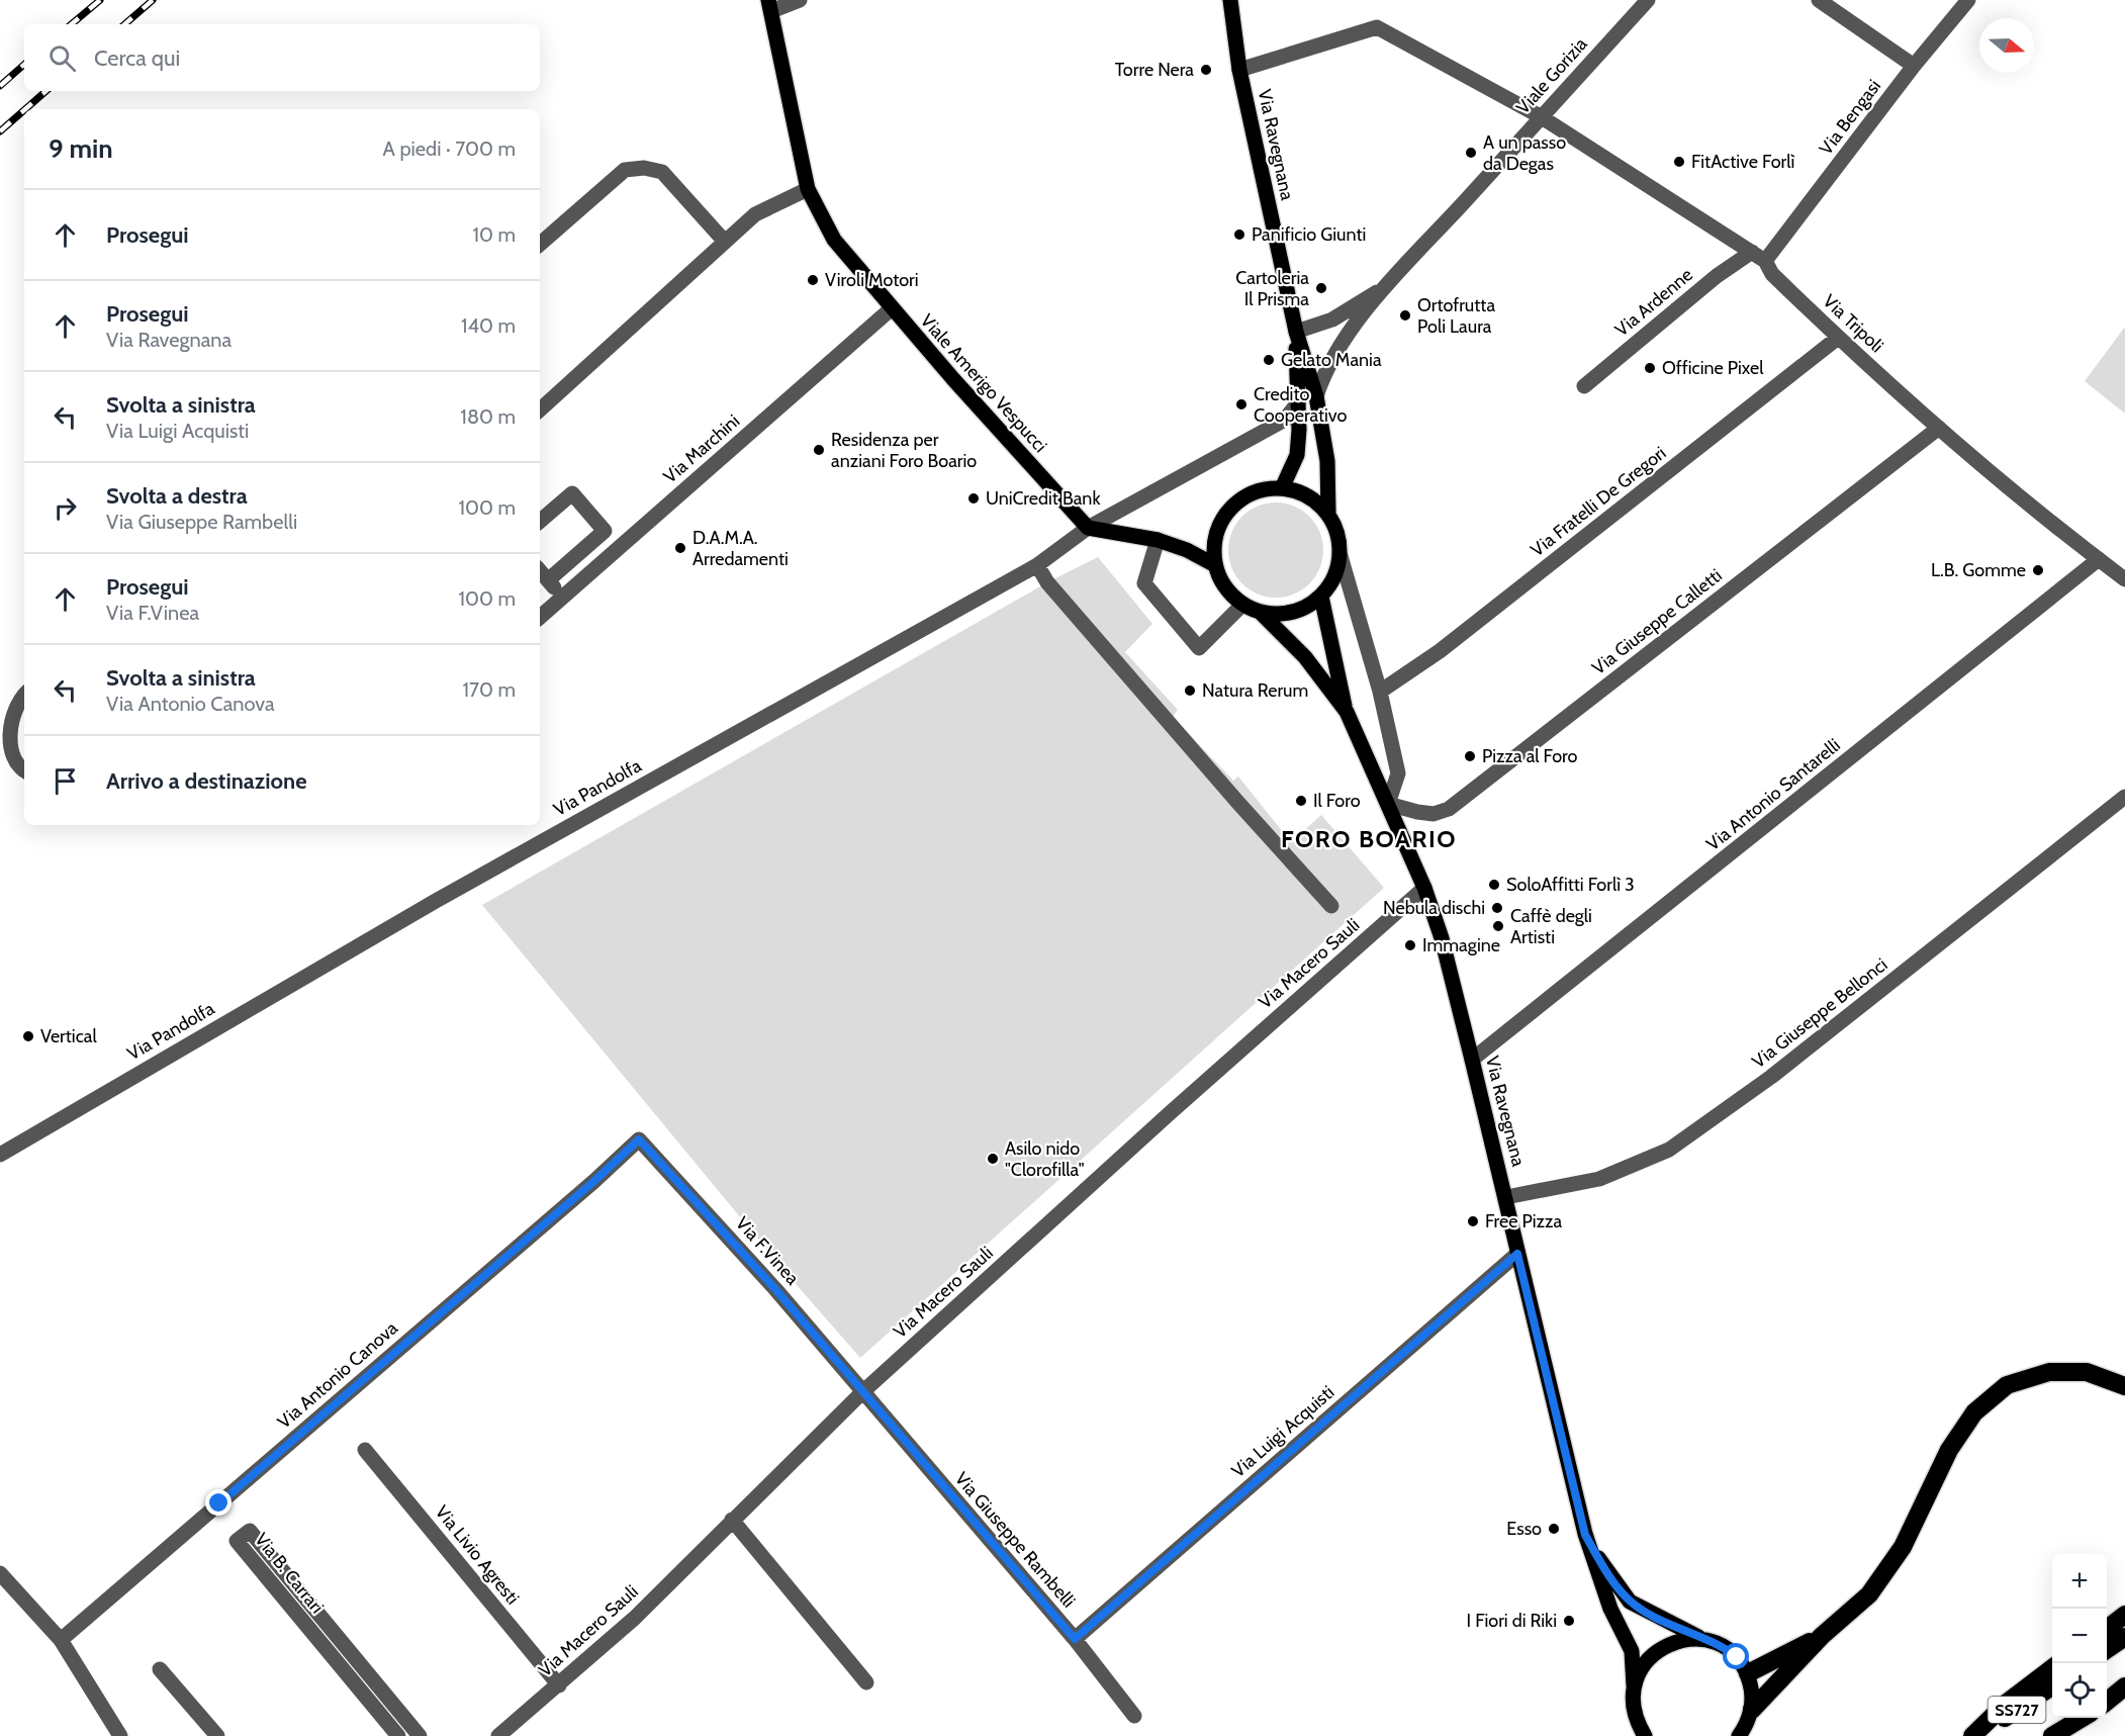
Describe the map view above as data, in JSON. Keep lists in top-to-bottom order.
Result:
{
  "streets": {
    "highway": ["SS727"],
    "main road": ["Via Ravegnana", "Viale Amerigo Vespucci"],
    "street": [
      "Viale Gorizia",
      "Via Bengasi",
      "Via Ardenne",
      "Via Tripoli",
      "Via Marchini",
      "Via Fratelli De Gregori",
      "Via Giuseppe Calletti",
      "Via Pandolfa",
      "Via Antonio Santarelli",
      "Via Macero Sauli",
      "Via Giuseppe Bellonci",
      "Via F.Vinea",
      "Via Antonio Canova",
      "Via Luigi Acquisti",
      "Via Giuseppe Rambelli",
      "Via Livio Agresti",
      "Via B. Carrari"
    ]
  },
  "crossings": [
    ["Viale Gorizia", "Via Ravegnana"],
    ["Viale Gorizia", "Via Tripoli"],
    ["Via Bengasi", "Via Ardenne"],
    ["Via Bengasi", "Via Tripoli"],
    ["Via Ravegnana", "Via Tripoli"],
    ["Via Ravegnana", "Via Giuseppe Calletti"],
    ["Via Ravegnana", "Via Pandolfa"],
    ["Via Ravegnana", "Via Antonio Santarelli"],
    ["Via Ravegnana", "Via Macero Sauli"],
    ["Via Ravegnana", "Via Giuseppe Bellonci"],
    ["Via Ravegnana", "Via Luigi Acquisti"],
    ["Via Ardenne", "Via Tripoli"],
    ["Via Tripoli", "Via Fratelli De Gregori"],
    ["Via Tripoli", "Via Giuseppe Calletti"],
    ["Via Tripoli", "Via Antonio Santarelli"],
    ["Viale Amerigo Vespucci", "Via Marchini"],
    ["Viale Amerigo Vespucci", "Via Pandolfa"],
    ["Via Macero Sauli", "Via F.Vinea"],
    ["Via Macero Sauli", "Via Giuseppe Rambelli"],
    ["Via Macero Sauli", "Via Livio Agresti"],
    ["Via F.Vinea", "Via Antonio Canova"],
    ["Via F.Vinea", "Via Giuseppe Rambelli"],
    ["Via Luigi Acquisti", "Via Giuseppe Rambelli"]
  ],
  "districts": ["FORO BOARIO"],
  "places": [
    "Torre Nera",
    "A un passo da Degas",
    "FitActive Forlì",
    "Panificio Giunti",
    "Viroli Motori",
    "Cartoleria Il Prisma",
    "Ortofrutta Poli Laura",
    "Gelato Mania",
    "Officine Pixel",
    "Credito Cooperativo",
    "Residenza per anziani Foro Boario",
    "UniCredit Bank",
    "D.A.M.A. Arredamenti",
    "L.B. Gomme",
    "Natura Rerum",
    "Pizza al Foro",
    "Il Foro",
    "SoloAffitti Forlì 3",
    "Nebula dischi",
    "Caffè degli Artisti",
    "Immagine",
    "Vertical",
    "Asilo nido \"Clorofilla\"",
    "Free Pizza",
    "Esso",
    "I Fiori di Riki"
  ],
  "north": "right",
  "page": {
    "search": "Cerca qui",
    "heading": ["9 min", "A piedi · 700 m"],
    "list": [
      ["Prosegui", "10 m"],
      ["Prosegui", "Via Ravegnana", "140 m"],
      ["Svolta a sinistra", "Via Luigi Acquisti", "180 m"],
      ["Svolta a destra", "Via Giuseppe Rambelli", "100 m"],
      ["Prosegui", "Via F.Vinea", "100 m"],
      ["Svolta a sinistra", "Via Antonio Canova", "170 m"],
      "Arrivo a destinazione"
    ],
    "map_buttons": ["+", "−"]
  }
}
